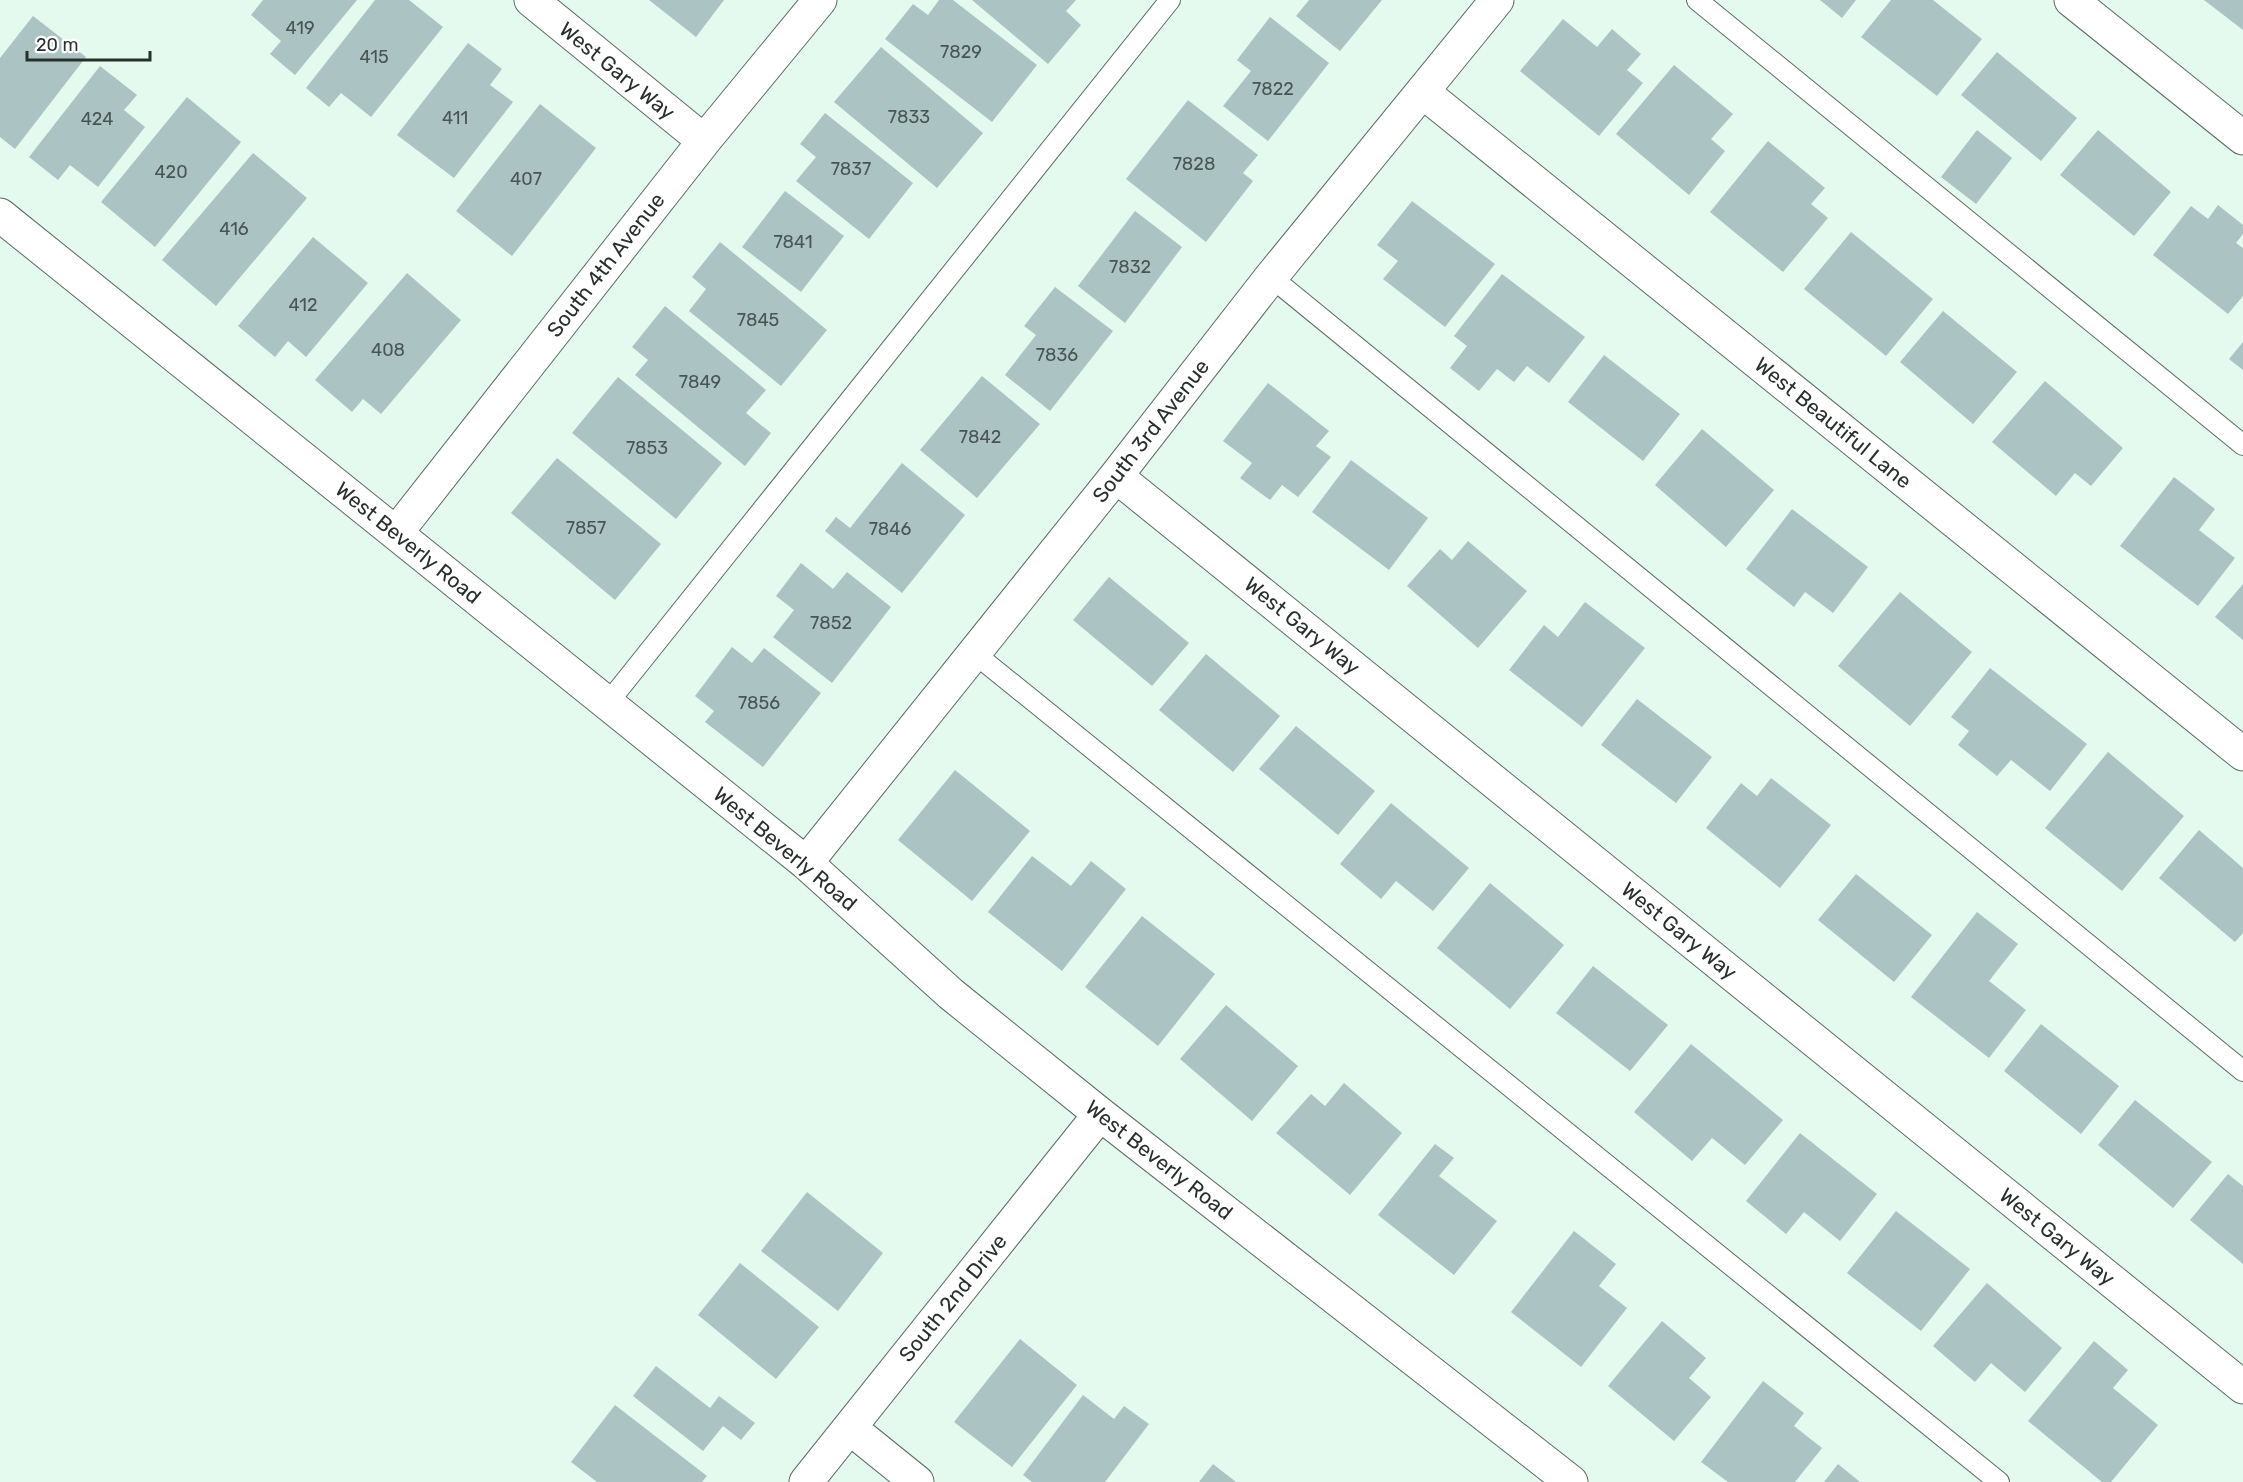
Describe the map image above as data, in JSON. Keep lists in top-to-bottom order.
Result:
{
  "streets": {
    "street": [
      "West Gary Way",
      "South 4th Avenue",
      "West Beautiful Lane",
      "South 3rd Avenue",
      "West Beverly Road",
      "South 2nd Drive"
    ]
  },
  "crossings": [
    ["West Gary Way", "South 4th Avenue"],
    ["West Gary Way", "South 3rd Avenue"],
    ["South 4th Avenue", "West Beverly Road"],
    ["West Beautiful Lane", "South 3rd Avenue"],
    ["South 3rd Avenue", "West Beverly Road"],
    ["West Beverly Road", "South 2nd Drive"]
  ],
  "house_numbers": [
    "419",
    "7829",
    "415",
    "7822",
    "7833",
    "411",
    "424",
    "7828",
    "7837",
    "420",
    "407",
    "416",
    "7841",
    "7832",
    "412",
    "7845",
    "408",
    "7836",
    "7849",
    "7842",
    "7853",
    "7857",
    "7846",
    "7852",
    "7856"
  ],
  "scale_bar": "20 m"
}
